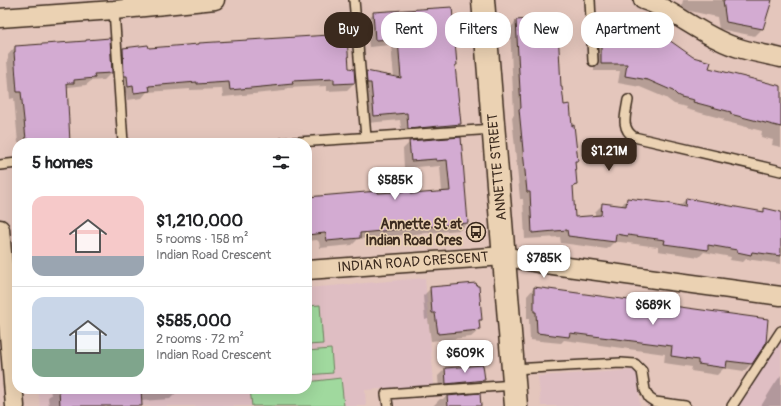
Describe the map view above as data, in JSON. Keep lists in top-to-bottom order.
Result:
{
  "streets": {
    "street": ["ANNETTE STREET", "INDIAN ROAD CRESCENT"]
  },
  "crossings": [
    ["ANNETTE STREET", "INDIAN ROAD CRESCENT"]
  ],
  "places": {
    "bus stop": ["Annette St at Indian Road Cres"]
  },
  "page": {
    "chip": [
      "Buy",
      "Rent",
      "Filters",
      "New",
      "Apartment"
    ],
    "price": [
      "$1.21M",
      "$585K",
      "$785K",
      "$689K",
      "$609K"
    ],
    "heading": "5 homes",
    "list": [
      {
        "name": "$1,210,000",
        "note": "5 rooms · 158 m² · Indian Road Crescent"
      },
      {
        "name": "$585,000",
        "note": "2 rooms · 72 m² · Indian Road Crescent"
      }
    ]
  }
}
